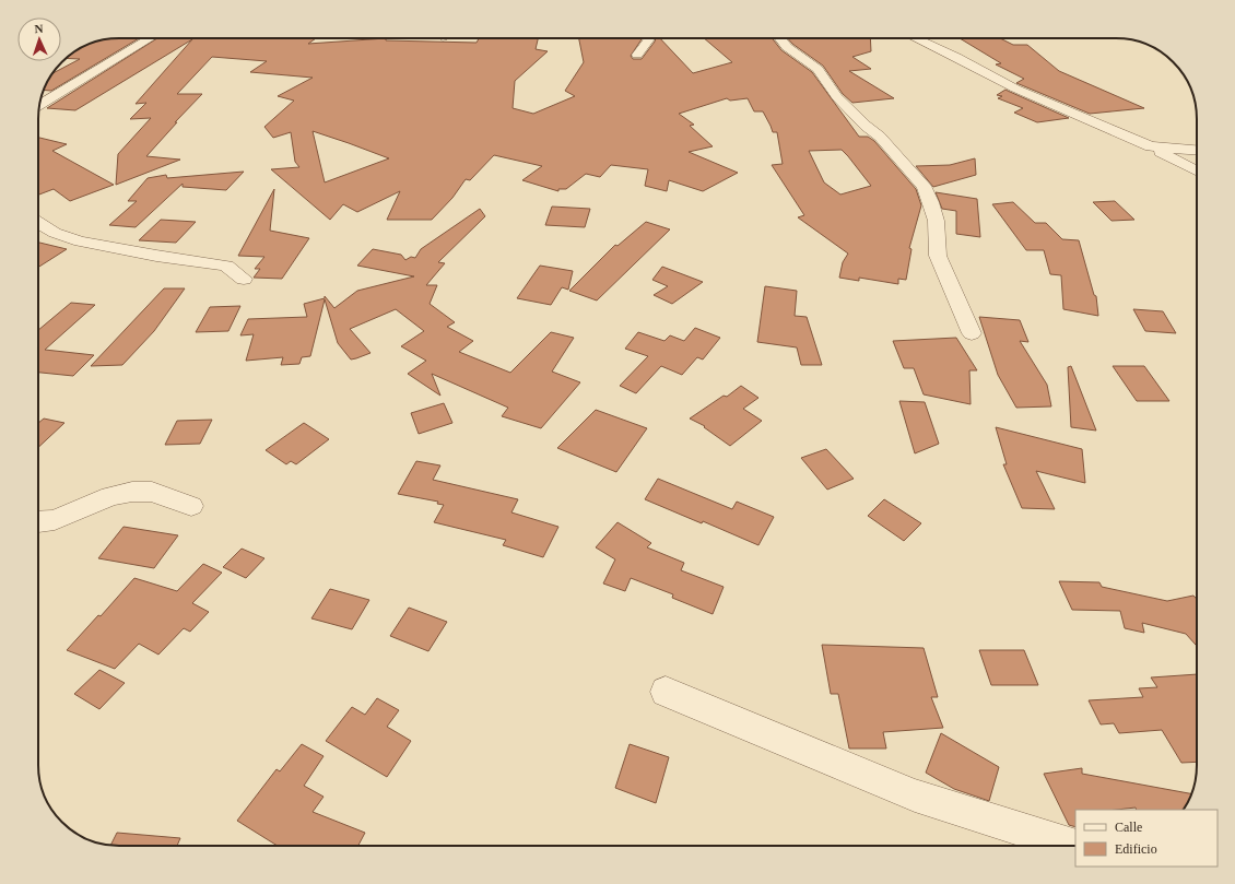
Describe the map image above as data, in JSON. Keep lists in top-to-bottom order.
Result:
{
  "legend": ["Calle", "Edificio"],
  "north": "top"
}
